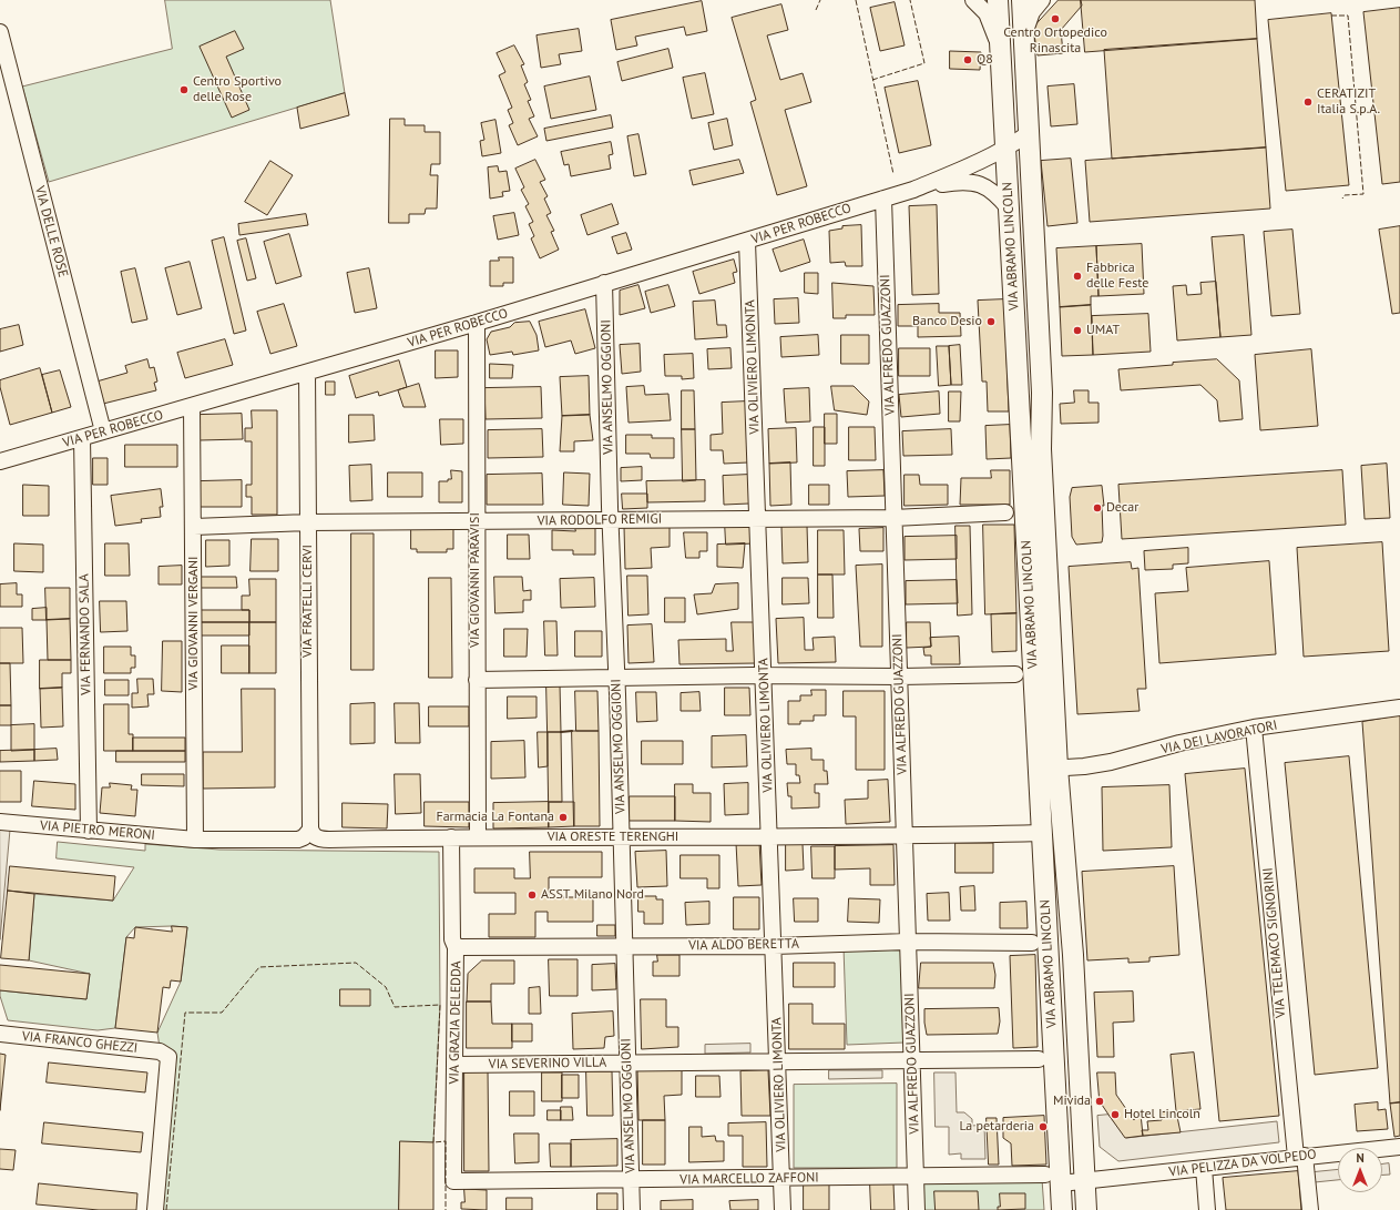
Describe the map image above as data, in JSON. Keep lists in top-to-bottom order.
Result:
{
  "streets": {
    "main road": ["VIA ABRAMO LINCOLN"],
    "street": [
      "VIA PER ROBECCO",
      "VIA DELLE ROSE",
      "VIA ALFREDO GUAZZONI",
      "VIA OLIVIERO LIMONTA",
      "VIA ANSELMO OGGIONI",
      "VIA RODOLFO REMIGI",
      "VIA GIOVANNI PARAVISI",
      "VIA FRATELLI CERVI",
      "VIA GIOVANNI VERGANI",
      "VIA FERNANDO SALA",
      "VIA DEI LAVORATORI",
      "VIA PIETRO MERONI",
      "VIA ORESTE TERENGHI",
      "VIA TELEMACO SIGNORINI",
      "VIA ALDO BERETTA",
      "VIA GRAZIA DELEDDA",
      "VIA FRANCO GHEZZI",
      "VIA SEVERINO VILLA",
      "VIA PELIZZA DA VOLPEDO",
      "VIA MARCELLO ZAFFONI"
    ]
  },
  "crossings": [
    ["VIA PER ROBECCO", "VIA DELLE ROSE"],
    ["VIA PER ROBECCO", "VIA ABRAMO LINCOLN"],
    ["VIA PER ROBECCO", "VIA ALFREDO GUAZZONI"],
    ["VIA PER ROBECCO", "VIA OLIVIERO LIMONTA"],
    ["VIA PER ROBECCO", "VIA ANSELMO OGGIONI"],
    ["VIA PER ROBECCO", "VIA GIOVANNI PARAVISI"],
    ["VIA PER ROBECCO", "VIA FRATELLI CERVI"],
    ["VIA PER ROBECCO", "VIA GIOVANNI VERGANI"],
    ["VIA PER ROBECCO", "VIA FERNANDO SALA"],
    ["VIA ABRAMO LINCOLN", "VIA DEI LAVORATORI"],
    ["VIA ABRAMO LINCOLN", "VIA ORESTE TERENGHI"],
    ["VIA ABRAMO LINCOLN", "VIA PELIZZA DA VOLPEDO"],
    ["VIA ABRAMO LINCOLN", "VIA MARCELLO ZAFFONI"],
    ["VIA ALFREDO GUAZZONI", "VIA RODOLFO REMIGI"],
    ["VIA ALFREDO GUAZZONI", "VIA ORESTE TERENGHI"],
    ["VIA ALFREDO GUAZZONI", "VIA ALDO BERETTA"],
    ["VIA ALFREDO GUAZZONI", "VIA SEVERINO VILLA"],
    ["VIA ALFREDO GUAZZONI", "VIA MARCELLO ZAFFONI"],
    ["VIA OLIVIERO LIMONTA", "VIA RODOLFO REMIGI"],
    ["VIA OLIVIERO LIMONTA", "VIA ORESTE TERENGHI"],
    ["VIA OLIVIERO LIMONTA", "VIA ALDO BERETTA"],
    ["VIA OLIVIERO LIMONTA", "VIA SEVERINO VILLA"],
    ["VIA OLIVIERO LIMONTA", "VIA MARCELLO ZAFFONI"],
    ["VIA ANSELMO OGGIONI", "VIA RODOLFO REMIGI"],
    ["VIA ANSELMO OGGIONI", "VIA ORESTE TERENGHI"],
    ["VIA ANSELMO OGGIONI", "VIA ALDO BERETTA"],
    ["VIA ANSELMO OGGIONI", "VIA SEVERINO VILLA"],
    ["VIA ANSELMO OGGIONI", "VIA MARCELLO ZAFFONI"],
    ["VIA RODOLFO REMIGI", "VIA GIOVANNI PARAVISI"],
    ["VIA RODOLFO REMIGI", "VIA FRATELLI CERVI"],
    ["VIA RODOLFO REMIGI", "VIA GIOVANNI VERGANI"],
    ["VIA GIOVANNI PARAVISI", "VIA ORESTE TERENGHI"],
    ["VIA FRATELLI CERVI", "VIA ORESTE TERENGHI"],
    ["VIA GIOVANNI VERGANI", "VIA PIETRO MERONI"],
    ["VIA FERNANDO SALA", "VIA PIETRO MERONI"],
    ["VIA DEI LAVORATORI", "VIA TELEMACO SIGNORINI"],
    ["VIA ORESTE TERENGHI", "VIA GRAZIA DELEDDA"],
    ["VIA TELEMACO SIGNORINI", "VIA PELIZZA DA VOLPEDO"],
    ["VIA ALDO BERETTA", "VIA GRAZIA DELEDDA"],
    ["VIA GRAZIA DELEDDA", "VIA SEVERINO VILLA"],
    ["VIA GRAZIA DELEDDA", "VIA MARCELLO ZAFFONI"],
    ["VIA PELIZZA DA VOLPEDO", "VIA MARCELLO ZAFFONI"]
  ],
  "places": [
    "Centro Ortopedico Rinascita",
    "Q8",
    "Centro Sportivo delle Rose",
    "CERATIZIT Italia S.p.A.",
    "Fabbrica delle Feste",
    "Banco Desio",
    "UMAT",
    "Decar",
    "Farmacia La Fontana",
    "ASST Milano Nord",
    "Mivida",
    "Hotel Lincoln",
    "La petarderia"
  ],
  "north": "top"
}
